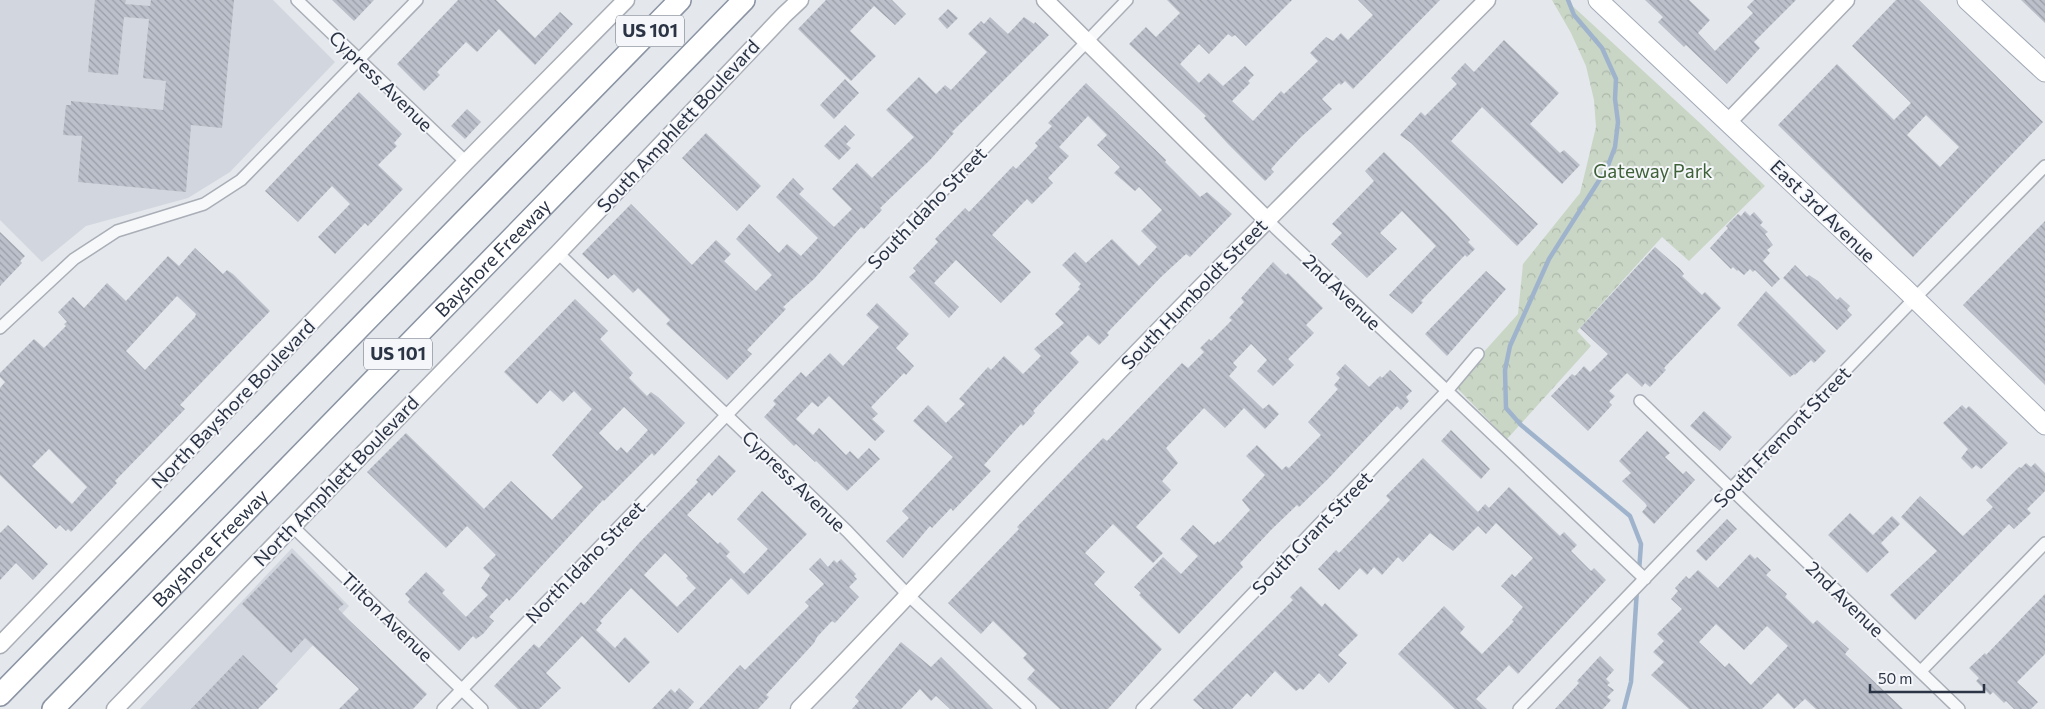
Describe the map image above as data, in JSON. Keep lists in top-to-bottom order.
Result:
{
  "streets": {
    "highway": ["US 101", "Bayshore Freeway"],
    "main road": ["East 3rd Avenue"],
    "street": [
      "Cypress Avenue",
      "South Amphlett Boulevard",
      "South Idaho Street",
      "2nd Avenue",
      "South Humboldt Street",
      "North Bayshore Boulevard",
      "South Fremont Street",
      "North Amphlett Boulevard",
      "South Grant Street",
      "North Idaho Street",
      "Tilton Avenue"
    ]
  },
  "crossings": [
    ["Cypress Avenue", "South Amphlett Boulevard"],
    ["Cypress Avenue", "South Idaho Street"],
    ["Cypress Avenue", "South Humboldt Street"],
    ["Cypress Avenue", "North Bayshore Boulevard"],
    ["Cypress Avenue", "North Amphlett Boulevard"],
    ["Cypress Avenue", "North Idaho Street"],
    ["South Amphlett Boulevard", "North Amphlett Boulevard"],
    ["South Idaho Street", "2nd Avenue"],
    ["South Idaho Street", "North Idaho Street"],
    ["East 3rd Avenue", "South Fremont Street"],
    ["2nd Avenue", "South Humboldt Street"],
    ["2nd Avenue", "South Fremont Street"],
    ["2nd Avenue", "South Grant Street"],
    ["North Amphlett Boulevard", "Tilton Avenue"],
    ["North Idaho Street", "Tilton Avenue"]
  ],
  "parks": ["Gateway Park"],
  "scale_bar": "50 m"
}
